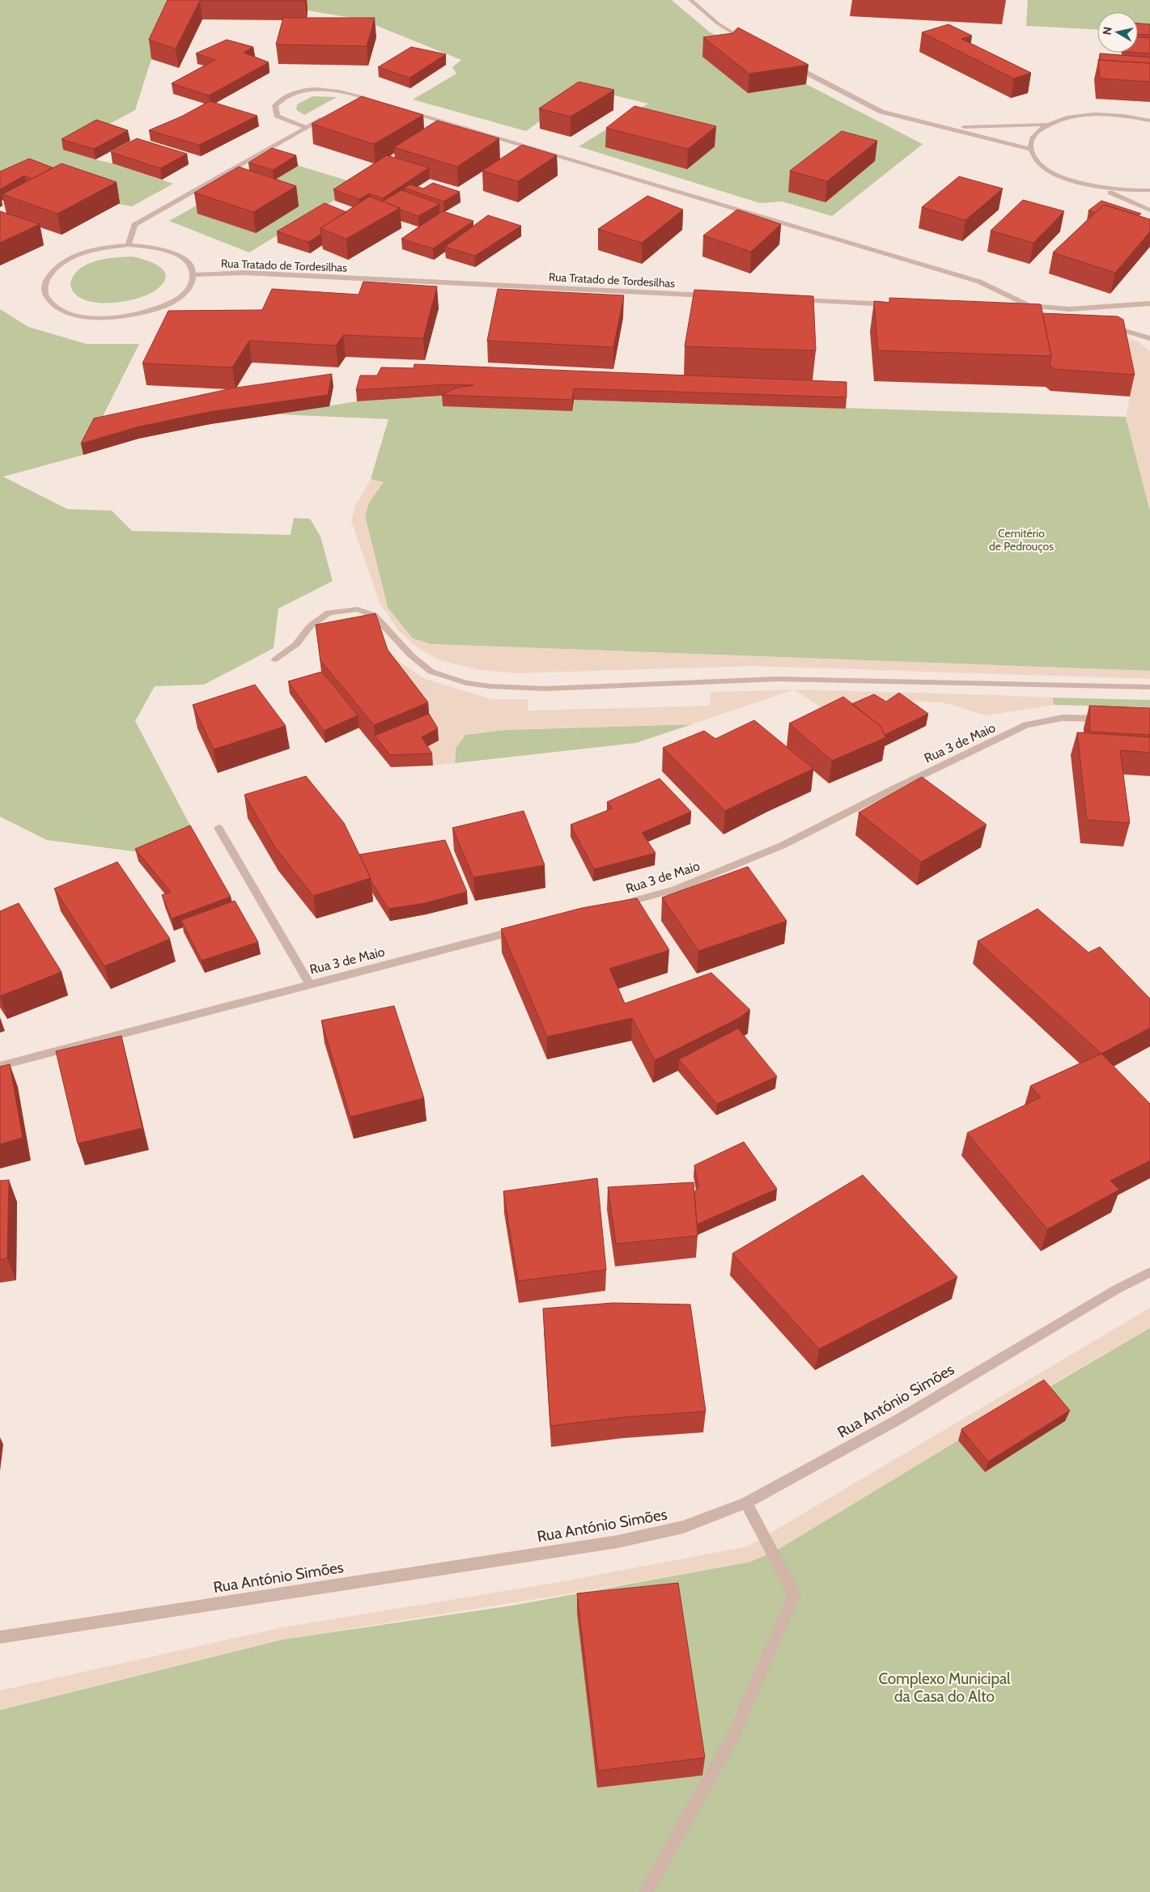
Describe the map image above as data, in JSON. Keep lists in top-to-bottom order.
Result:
{
  "streets": {
    "street": ["Rua Tratado de Tordesilhas", "Rua 3 de Maio", "Rua António Simões"]
  },
  "parks": ["Cemitério de Pedrouços", "Complexo Municipal da Casa do Alto"],
  "north": "left"
}
